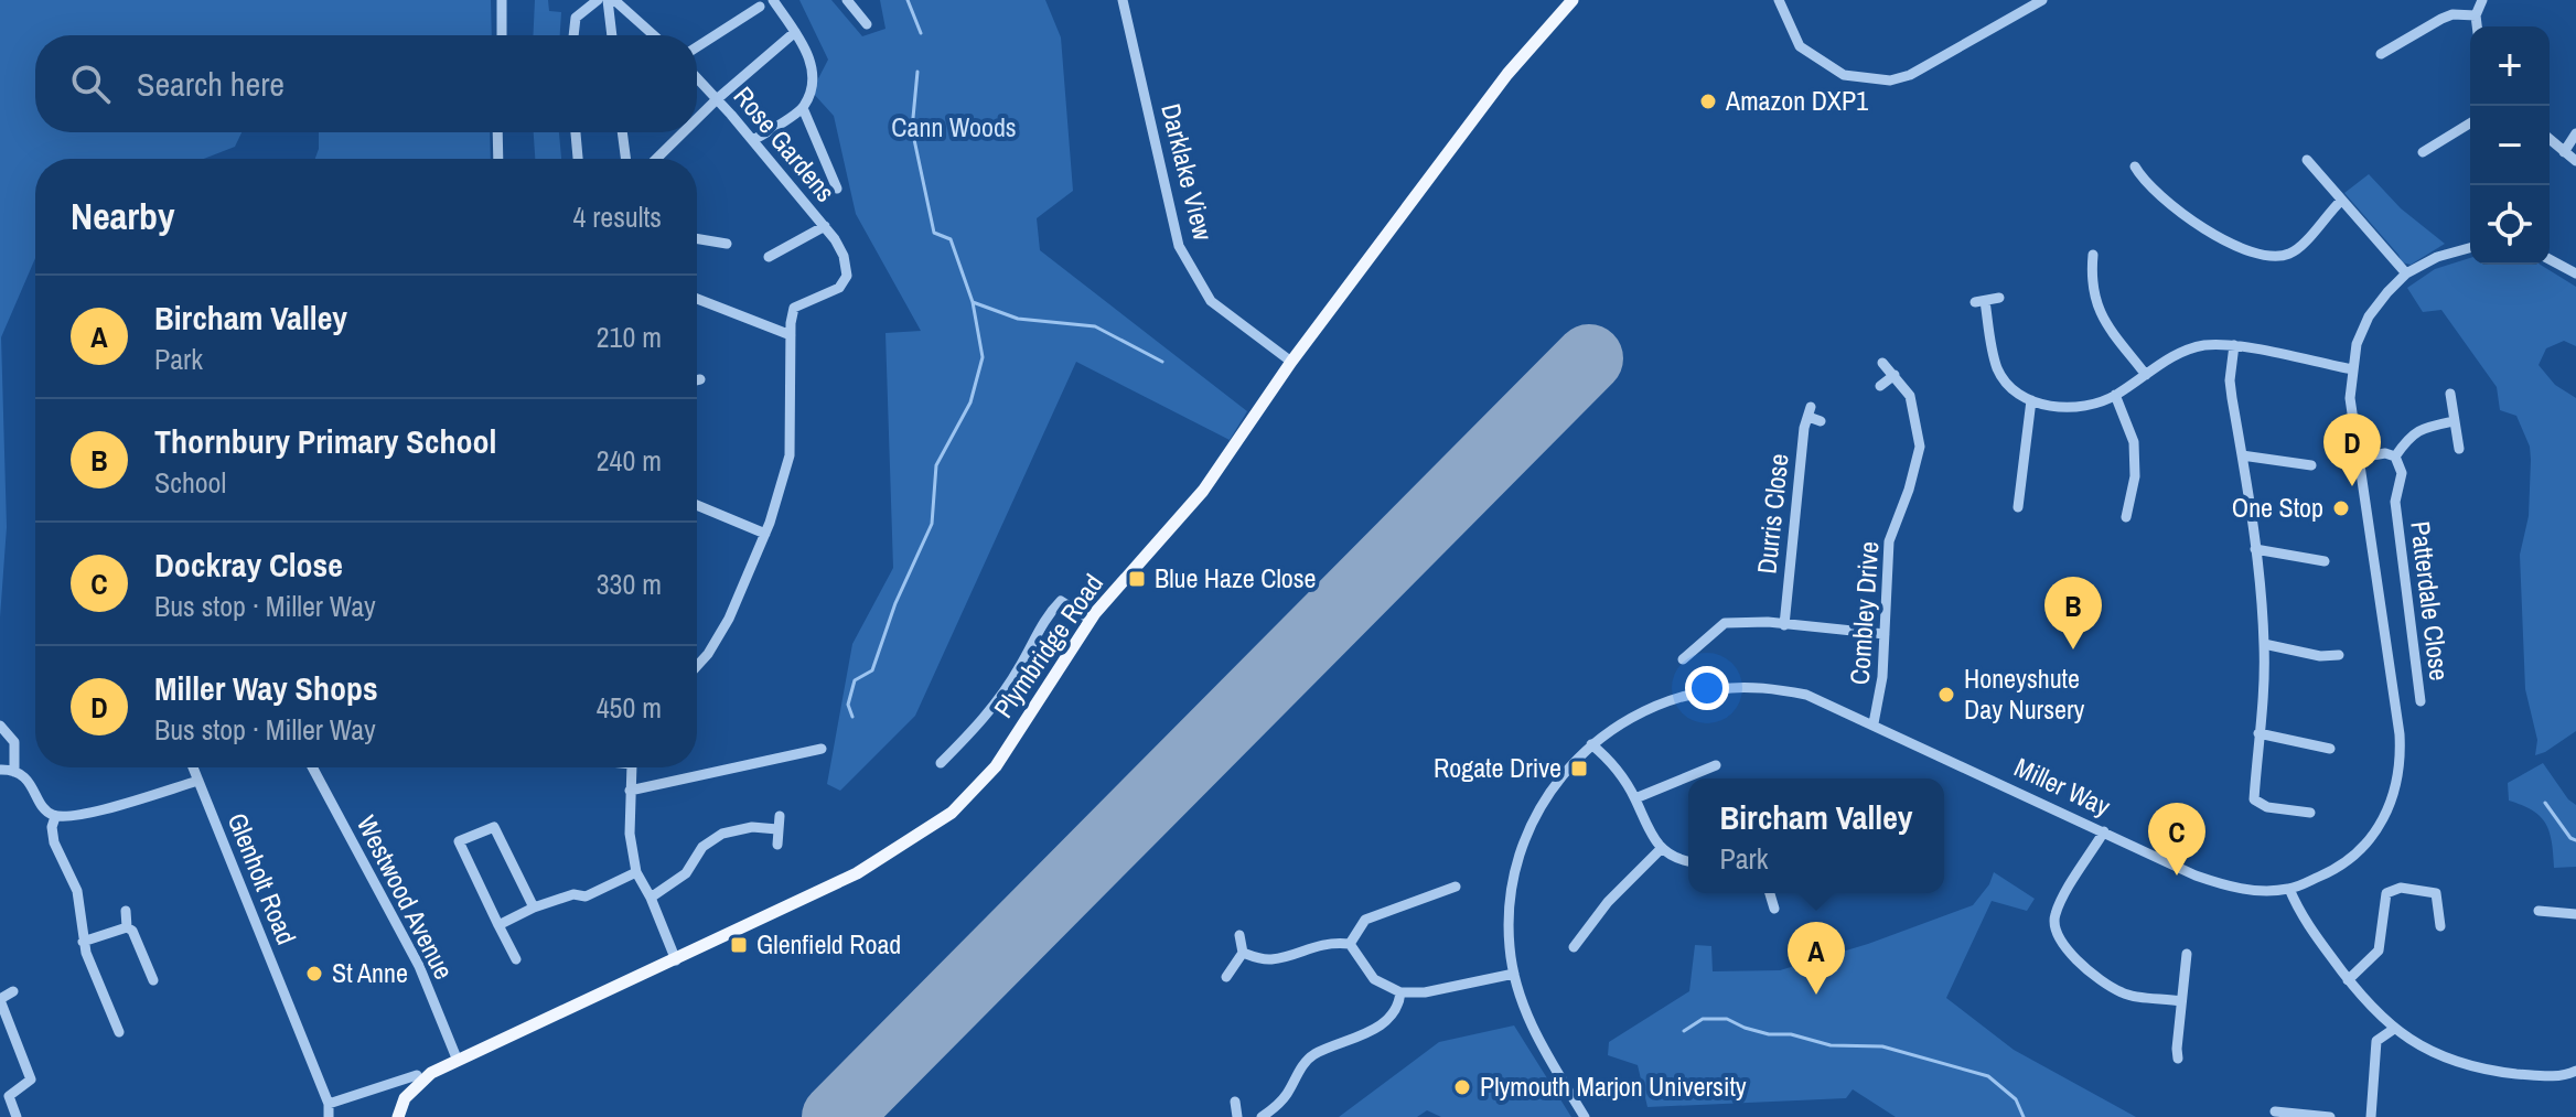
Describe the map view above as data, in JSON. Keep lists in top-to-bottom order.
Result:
{
  "streets": {
    "main road": ["Plymbridge Road"],
    "street": [
      "Rose Gardens",
      "Darklake View",
      "Durris Close",
      "Patterdale Close",
      "Combley Drive",
      "Miller Way",
      "Glenholt Road",
      "Westwood Avenue"
    ]
  },
  "crossings": [
    ["Darklake View", "Plymbridge Road"],
    ["Combley Drive", "Miller Way"],
    ["Plymbridge Road", "Westwood Avenue"]
  ],
  "parks": ["Cann Woods"],
  "places": {
    "other": [
      "Amazon DXP1",
      "One Stop",
      "Honeyshute Day Nursery",
      "St Anne",
      "Plymouth Marjon University"
    ],
    "transit": ["Blue Haze Close", "Rogate Drive", "Glenfield Road"]
  },
  "page": {
    "map_buttons": ["+", "−"],
    "search": "Search here",
    "heading": ["Nearby", "4 results"],
    "list": [
      {
        "mark": "A",
        "name": "Bircham Valley",
        "note": "Park",
        "value": "210 m"
      },
      {
        "mark": "B",
        "name": "Thornbury Primary School",
        "note": "School",
        "value": "240 m"
      },
      {
        "mark": "C",
        "name": "Dockray Close",
        "note": "Bus stop · Miller Way",
        "value": "330 m"
      },
      {
        "mark": "D",
        "name": "Miller Way Shops",
        "note": "Bus stop · Miller Way",
        "value": "450 m"
      }
    ],
    "pins": [
      "D",
      "B",
      "C",
      "A"
    ],
    "popup": ["Bircham Valley", "Park"]
  }
}
